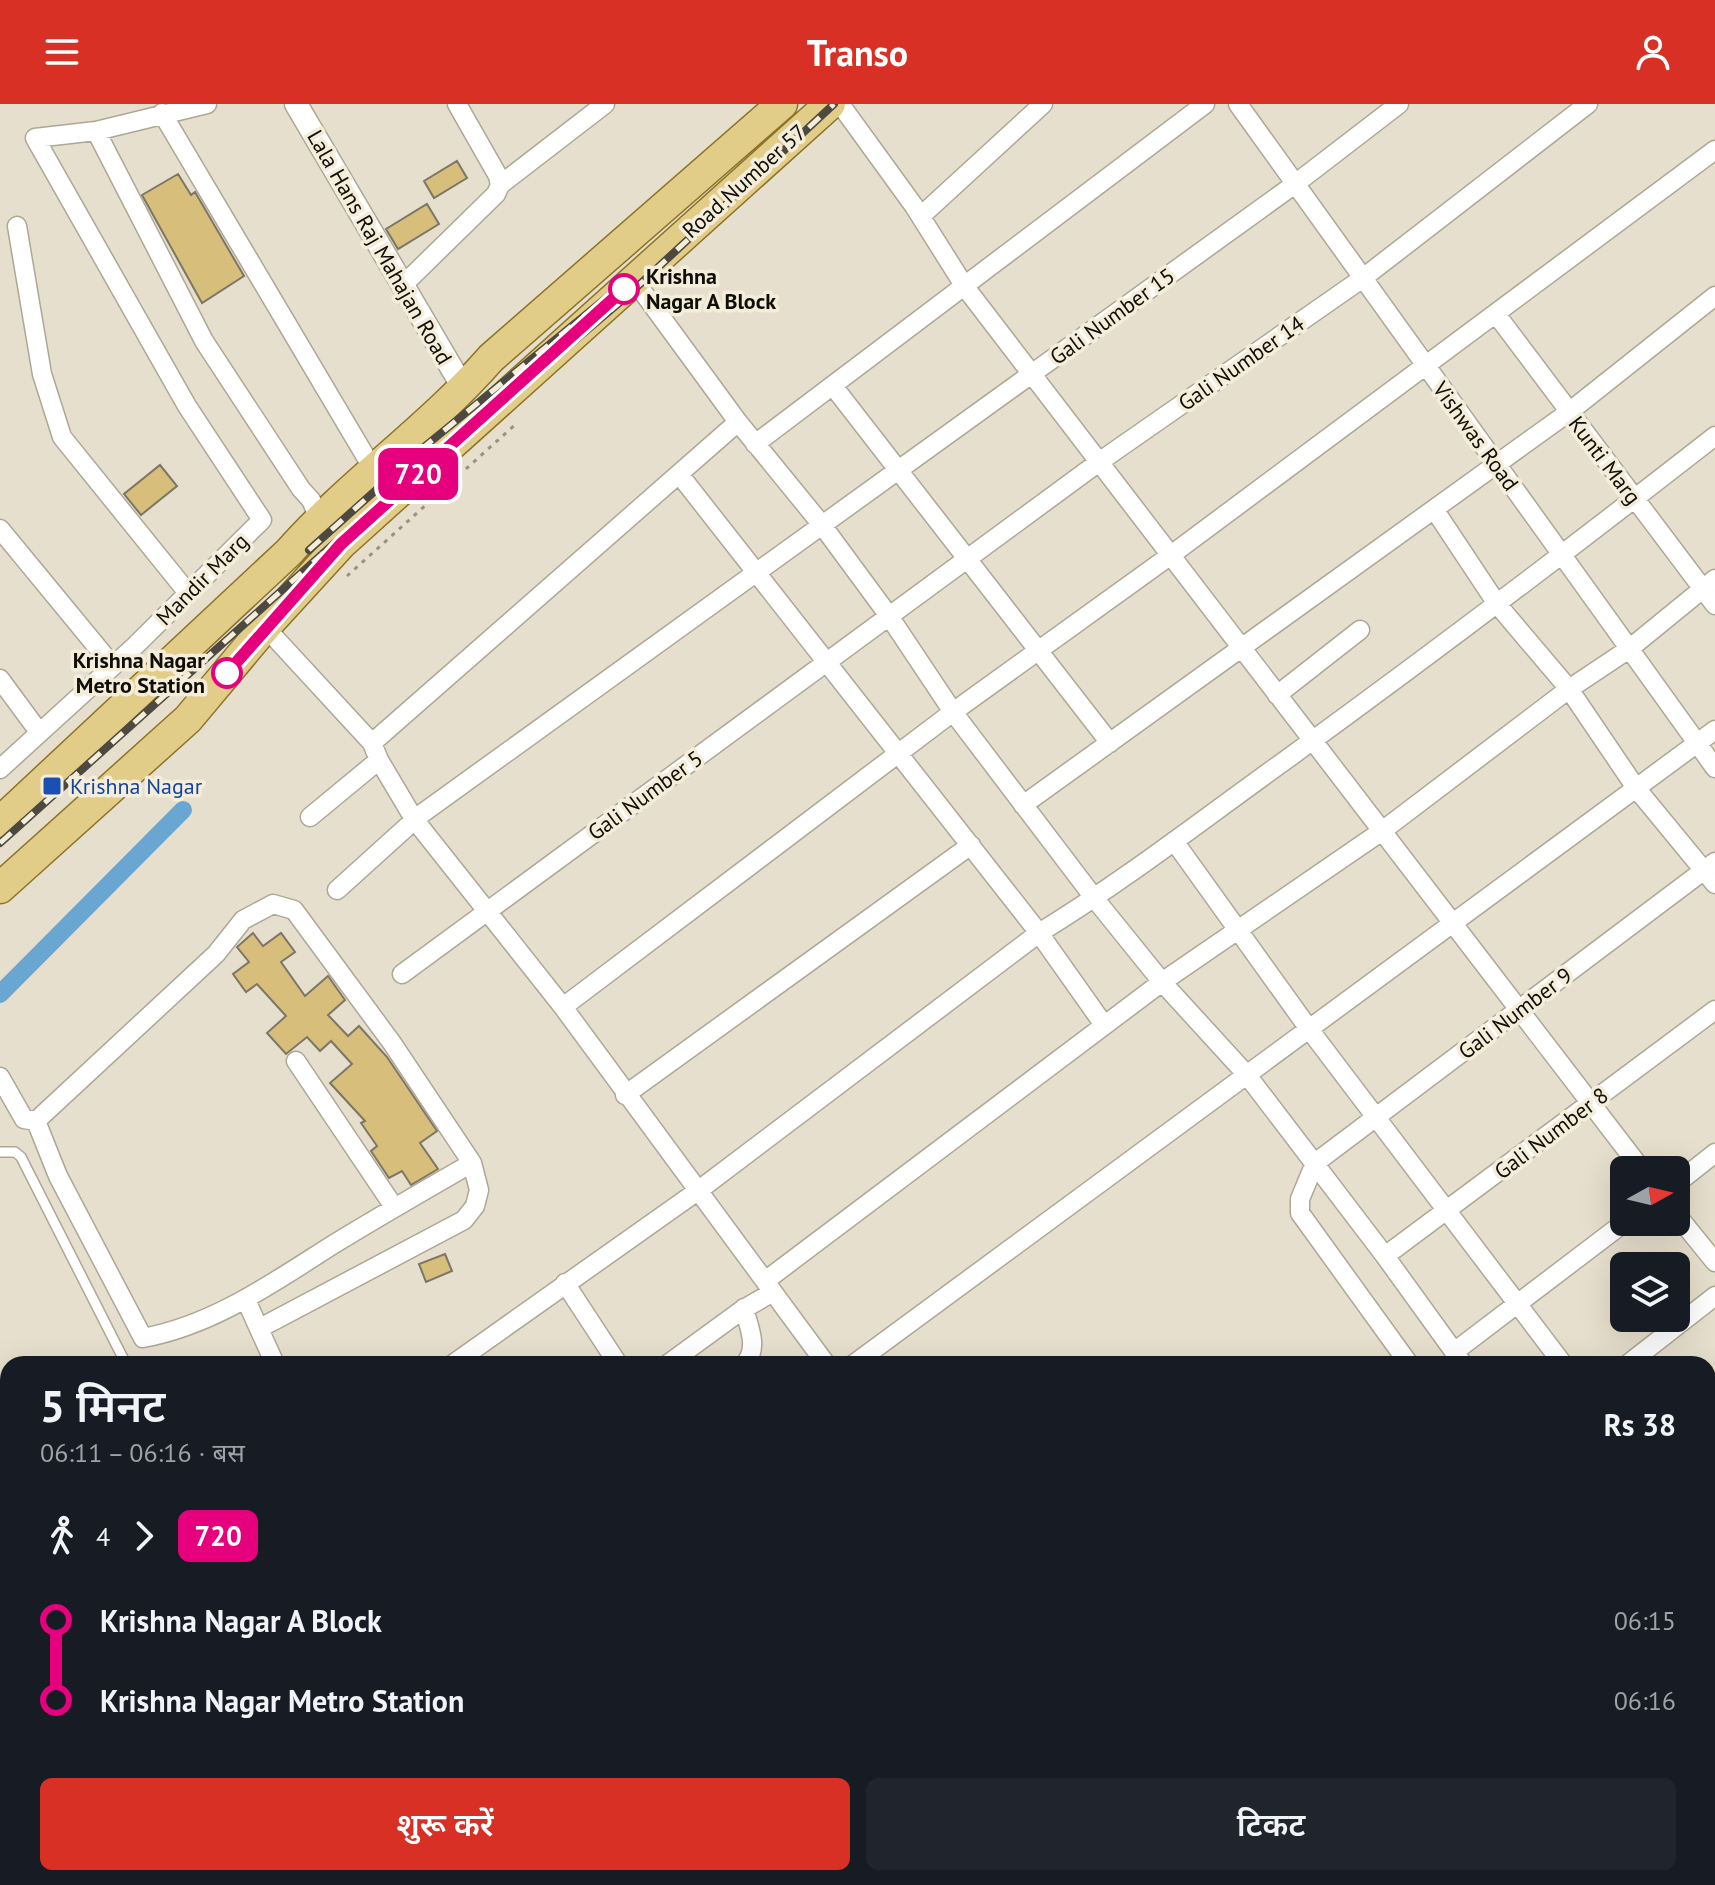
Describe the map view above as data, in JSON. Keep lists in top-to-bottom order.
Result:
{
  "streets": {
    "main road": ["Road Number 57"],
    "street": [
      "Lala Hans Raj Mahajan Road",
      "Gali Number 15",
      "Gali Number 14",
      "Vishwas Road",
      "Kunti Marg",
      "Mandir Marg",
      "Gali Number 5",
      "Gali Number 9",
      "Gali Number 8"
    ]
  },
  "crossings": [
    ["Road Number 57", "Lala Hans Raj Mahajan Road"],
    ["Gali Number 15", "Vishwas Road"],
    ["Gali Number 14", "Vishwas Road"],
    ["Gali Number 14", "Gali Number 5"]
  ],
  "places": {
    "other": ["Krishna Nagar A Block", "Krishna Nagar Metro Station"],
    "transit": ["Krishna Nagar"]
  },
  "lines": ["bus line 720"],
  "north": "right",
  "page": {
    "header": "Transo",
    "on_map": "720",
    "heading": ["5 मिनट", "06:11 – 06:16 · बस", "Rs 38"],
    "legs": ["4", "720"],
    "list": [
      {
        "name": "Krishna Nagar A Block",
        "value": "06:15"
      },
      {
        "name": "Krishna Nagar Metro Station",
        "value": "06:16"
      }
    ],
    "buttons": ["शुरू करें", "टिकट"]
  }
}
